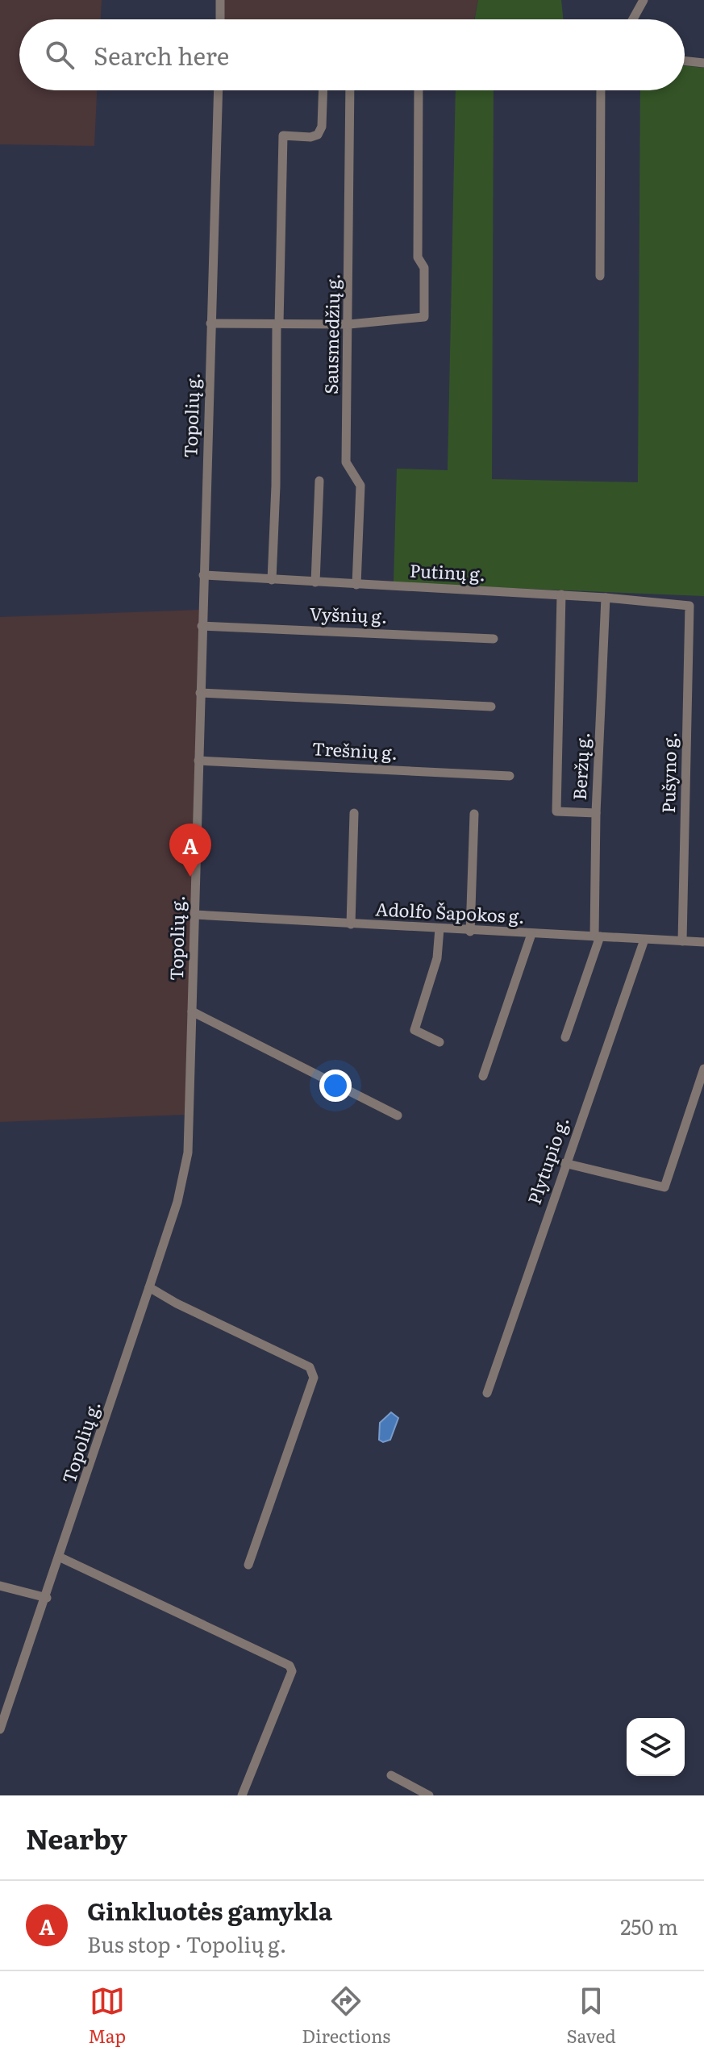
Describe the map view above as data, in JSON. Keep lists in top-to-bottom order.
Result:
{
  "streets": {
    "street": [
      "Sausmedžių g.",
      "Topolių g.",
      "Putinų g.",
      "Vyšnių g.",
      "Trešnių g.",
      "Beržų g.",
      "Pušyno g.",
      "Adolfo Šapokos g.",
      "Plytupio g."
    ]
  },
  "crossings": [
    ["Sausmedžių g.", "Putinų g."],
    ["Topolių g.", "Putinų g."],
    ["Topolių g.", "Vyšnių g."],
    ["Topolių g.", "Trešnių g."],
    ["Topolių g.", "Adolfo Šapokos g."],
    ["Putinų g.", "Beržų g."],
    ["Putinų g.", "Pušyno g."],
    ["Beržų g.", "Adolfo Šapokos g."],
    ["Pušyno g.", "Adolfo Šapokos g."],
    ["Adolfo Šapokos g.", "Plytupio g."]
  ],
  "page": {
    "search": "Search here",
    "pins": "A",
    "heading": "Nearby",
    "list": [
      {
        "mark": "A",
        "name": "Ginkluotės gamykla",
        "note": "Bus stop · Topolių g.",
        "value": "250 m"
      }
    ],
    "nav": ["Map", "Directions", "Saved"]
  }
}
